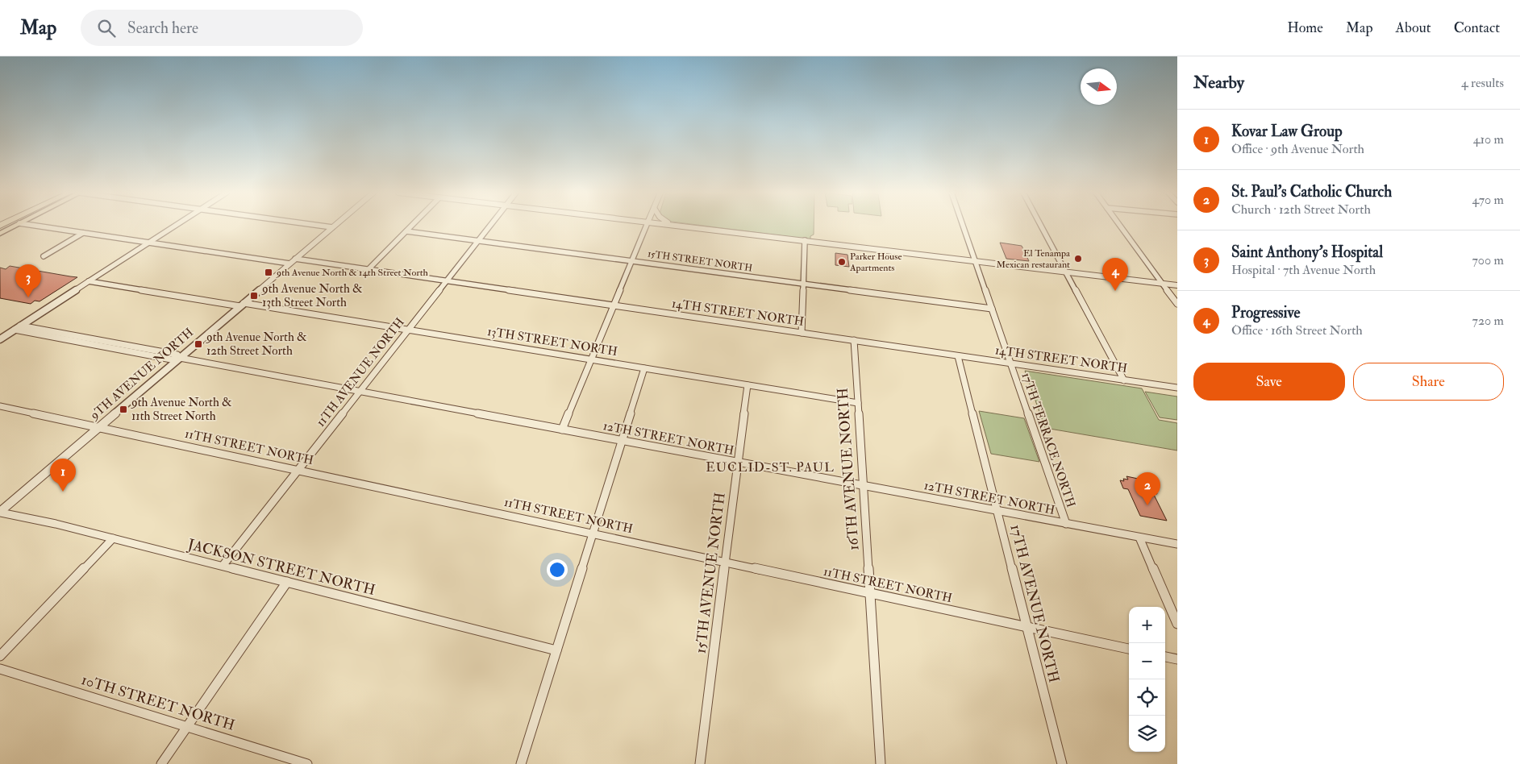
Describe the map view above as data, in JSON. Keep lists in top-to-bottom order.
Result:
{
  "streets": {
    "street": [
      "15TH STREET NORTH",
      "14TH STREET NORTH",
      "13TH STREET NORTH",
      "11TH AVENUE NORTH",
      "9TH AVENUE NORTH",
      "12TH STREET NORTH",
      "17TH TERRACE NORTH",
      "11TH STREET NORTH",
      "16TH AVENUE NORTH",
      "JACKSON STREET NORTH",
      "15TH AVENUE NORTH",
      "17TH AVENUE NORTH",
      "10TH STREET NORTH"
    ]
  },
  "crossings": [
    ["15TH STREET NORTH", "11TH AVENUE NORTH"],
    ["14TH STREET NORTH", "11TH AVENUE NORTH"],
    ["14TH STREET NORTH", "9TH AVENUE NORTH"],
    ["14TH STREET NORTH", "17TH TERRACE NORTH"],
    ["14TH STREET NORTH", "16TH AVENUE NORTH"],
    ["14TH STREET NORTH", "17TH AVENUE NORTH"],
    ["13TH STREET NORTH", "11TH AVENUE NORTH"],
    ["13TH STREET NORTH", "9TH AVENUE NORTH"],
    ["13TH STREET NORTH", "16TH AVENUE NORTH"],
    ["13TH STREET NORTH", "15TH AVENUE NORTH"],
    ["11TH AVENUE NORTH", "12TH STREET NORTH"],
    ["11TH AVENUE NORTH", "11TH STREET NORTH"],
    ["11TH AVENUE NORTH", "JACKSON STREET NORTH"],
    ["9TH AVENUE NORTH", "12TH STREET NORTH"],
    ["9TH AVENUE NORTH", "11TH STREET NORTH"],
    ["9TH AVENUE NORTH", "JACKSON STREET NORTH"],
    ["12TH STREET NORTH", "17TH TERRACE NORTH"],
    ["12TH STREET NORTH", "16TH AVENUE NORTH"],
    ["12TH STREET NORTH", "15TH AVENUE NORTH"],
    ["12TH STREET NORTH", "17TH AVENUE NORTH"],
    ["11TH STREET NORTH", "16TH AVENUE NORTH"],
    ["11TH STREET NORTH", "15TH AVENUE NORTH"],
    ["11TH STREET NORTH", "17TH AVENUE NORTH"]
  ],
  "districts": ["EUCLID-ST. PAUL"],
  "places": {
    "other": ["El Tenampa Mexican restaurant", "Parker House Apartments"],
    "transit": [
      "9th Avenue North & 14th Street North",
      "9th Avenue North & 13th Street North",
      "9th Avenue North & 12th Street North",
      "9th Avenue North & 11th Street North"
    ]
  },
  "north": "right",
  "page": {
    "header": "Map",
    "search": "Search here",
    "nav": [
      "Home",
      "Map",
      "About",
      "Contact"
    ],
    "heading": ["Nearby", "4 results"],
    "list": [
      {
        "mark": "1",
        "name": "Kovar Law Group",
        "note": "Office · 9th Avenue North",
        "value": "410 m"
      },
      {
        "mark": "2",
        "name": "St. Paul's Catholic Church",
        "note": "Church · 12th Street North",
        "value": "470 m"
      },
      {
        "mark": "3",
        "name": "Saint Anthony's Hospital",
        "note": "Hospital · 7th Avenue North",
        "value": "700 m"
      },
      {
        "mark": "4",
        "name": "Progressive",
        "note": "Office · 16th Street North",
        "value": "720 m"
      }
    ],
    "pins": [
      "4",
      "3",
      "1",
      "2"
    ],
    "buttons": ["Save", "Share"],
    "map_buttons": ["+", "−"]
  }
}
